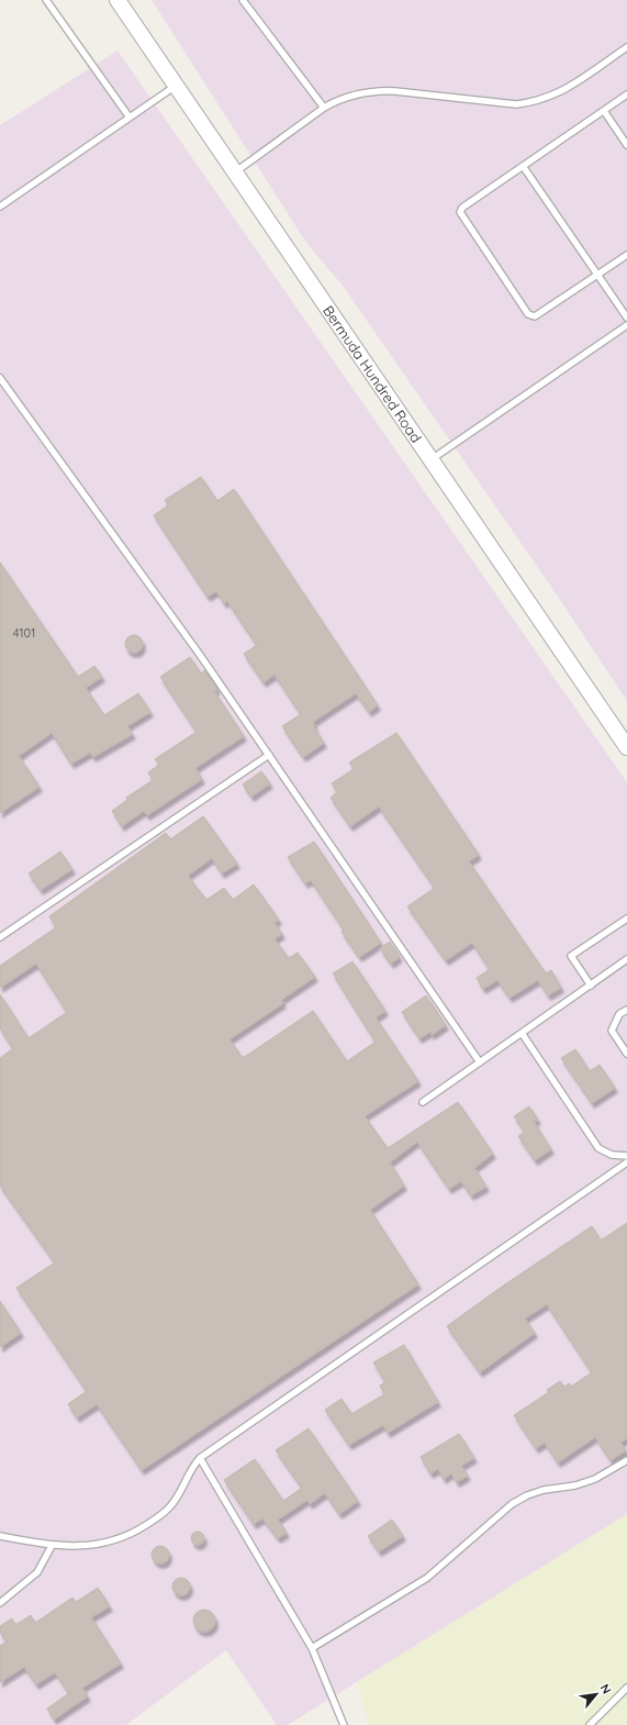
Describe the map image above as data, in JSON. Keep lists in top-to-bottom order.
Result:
{
  "streets": {
    "street": ["Bermuda Hundred Road"]
  },
  "house_numbers": ["4101"],
  "north": "top right"
}
